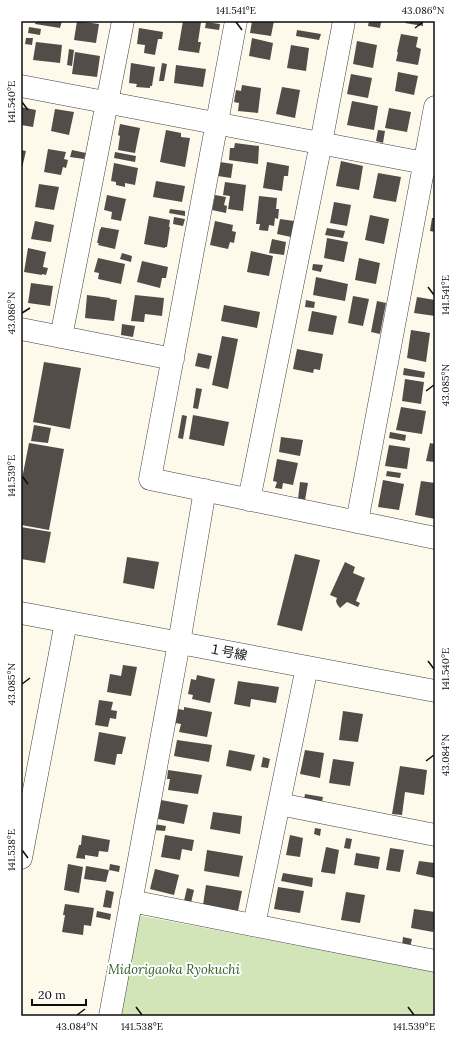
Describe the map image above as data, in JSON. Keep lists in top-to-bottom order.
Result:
{
  "streets": {
    "street": ["１号線"]
  },
  "parks": ["Midorigaoka Ryokuchi"],
  "scale_bar": "20 m",
  "coordinates": [
    "141.541°E",
    "43.086°N",
    "141.540°E",
    "43.085°N",
    "141.539°E",
    "43.084°N",
    "141.538°E"
  ]
}
